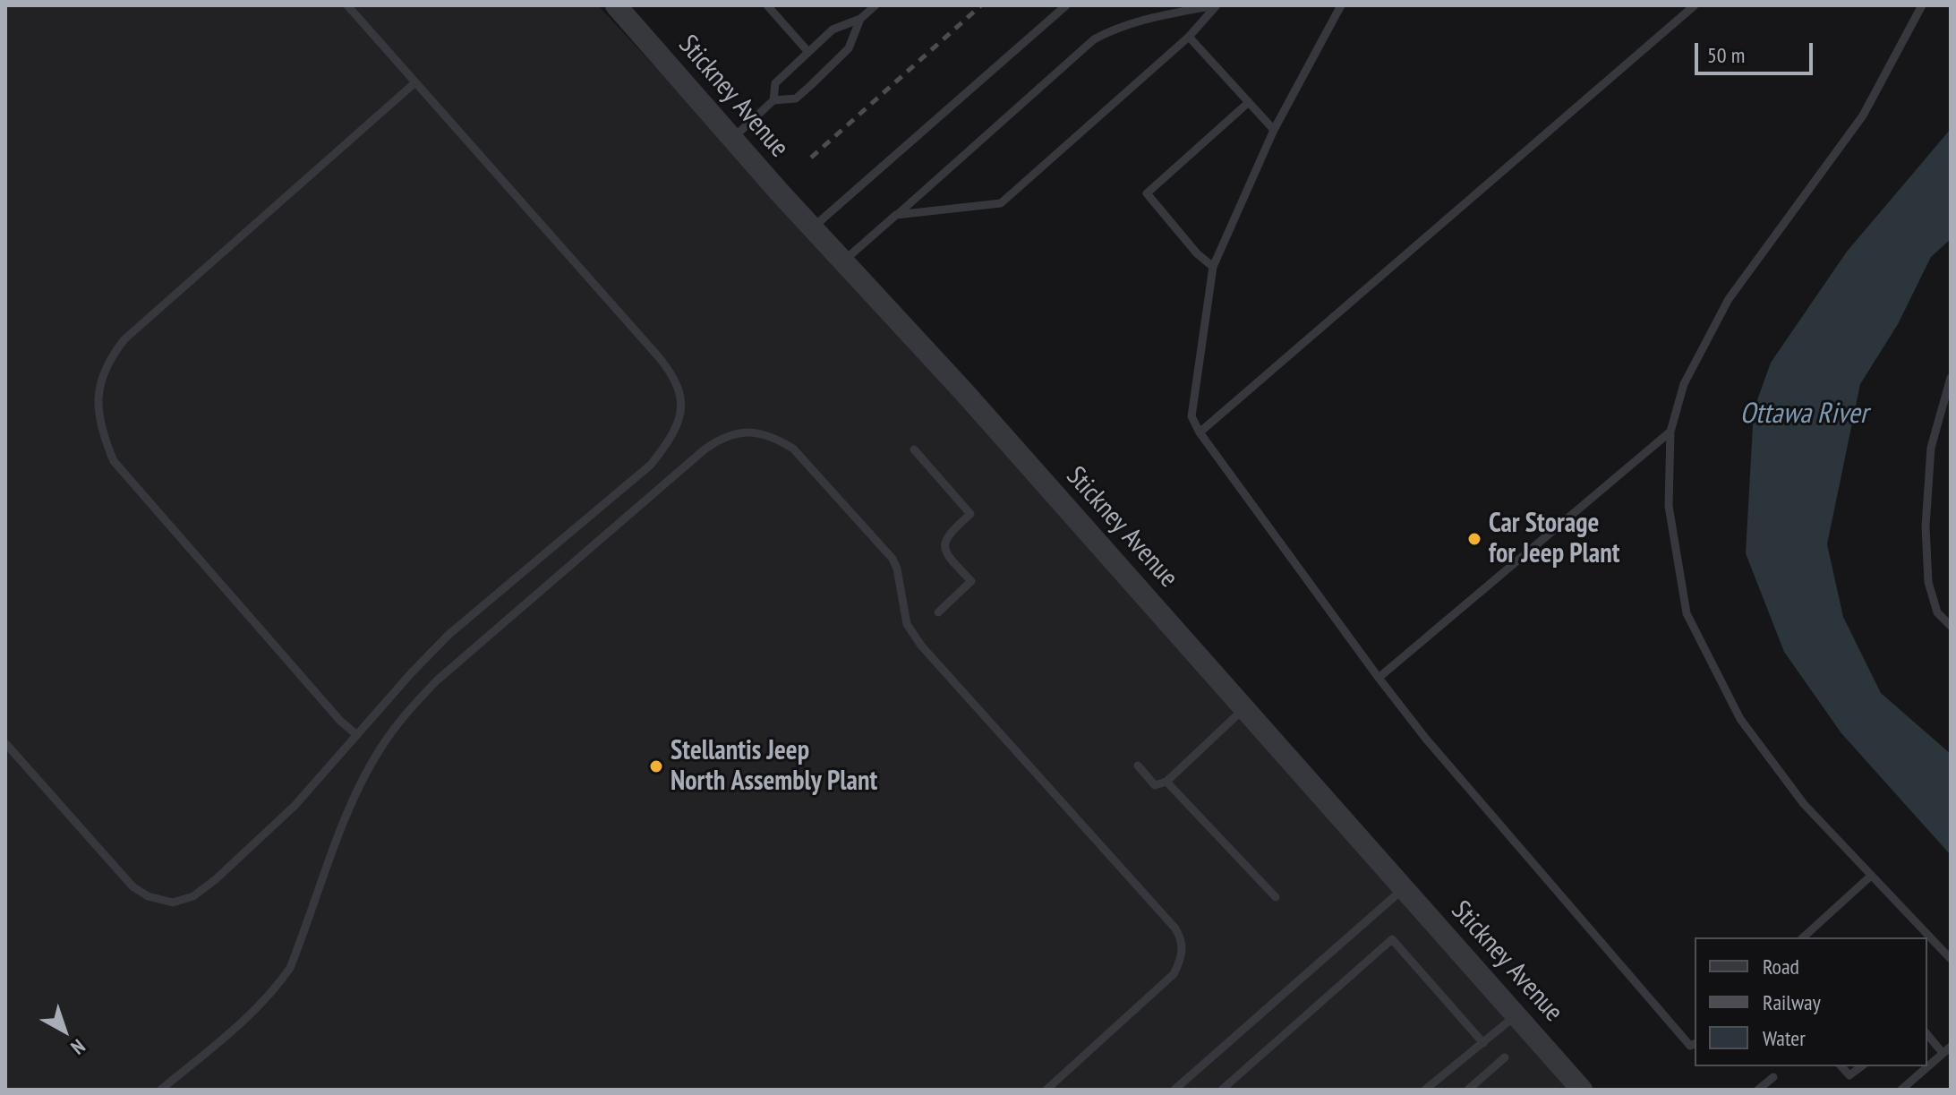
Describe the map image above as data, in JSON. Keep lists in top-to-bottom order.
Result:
{
  "streets": {
    "street": ["Stickney Avenue"]
  },
  "water": ["Ottawa River"],
  "places": ["Car Storage for Jeep Plant", "Stellantis Jeep North Assembly Plant"],
  "legend": ["Road", "Railway", "Water"],
  "scale_bar": "50 m",
  "north": "bottom right"
}
